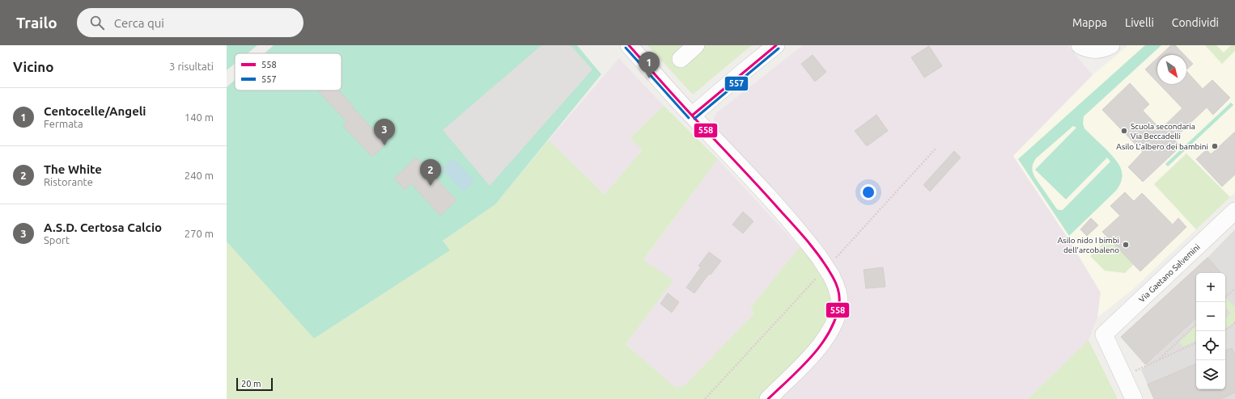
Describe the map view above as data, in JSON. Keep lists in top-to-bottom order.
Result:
{
  "streets": {
    "street": ["Via Gaetano Salvemini"]
  },
  "places": ["Scuola secondaria Via Beccadelli", "Asilo L'albero dei bambini", "Asilo nido I bimbi dell'arcobaleno"],
  "lines": ["transit line 558", "transit line 557"],
  "legend": ["558", "557"],
  "scale_bar": "20 m",
  "north": "bottom right",
  "page": {
    "header": "Trailo",
    "search": "Cerca qui",
    "nav": ["Mappa", "Livelli", "Condividi"],
    "heading": ["Vicino", "3 risultati"],
    "pins": ["1", "3", "2"],
    "list": [
      {
        "mark": "1",
        "name": "Centocelle/Angeli",
        "note": "Fermata",
        "value": "140 m"
      },
      {
        "mark": "2",
        "name": "The White",
        "note": "Ristorante",
        "value": "240 m"
      },
      {
        "mark": "3",
        "name": "A.S.D. Certosa Calcio",
        "note": "Sport",
        "value": "270 m"
      }
    ],
    "map_buttons": ["+", "−"],
    "scale": "20 m"
  }
}
